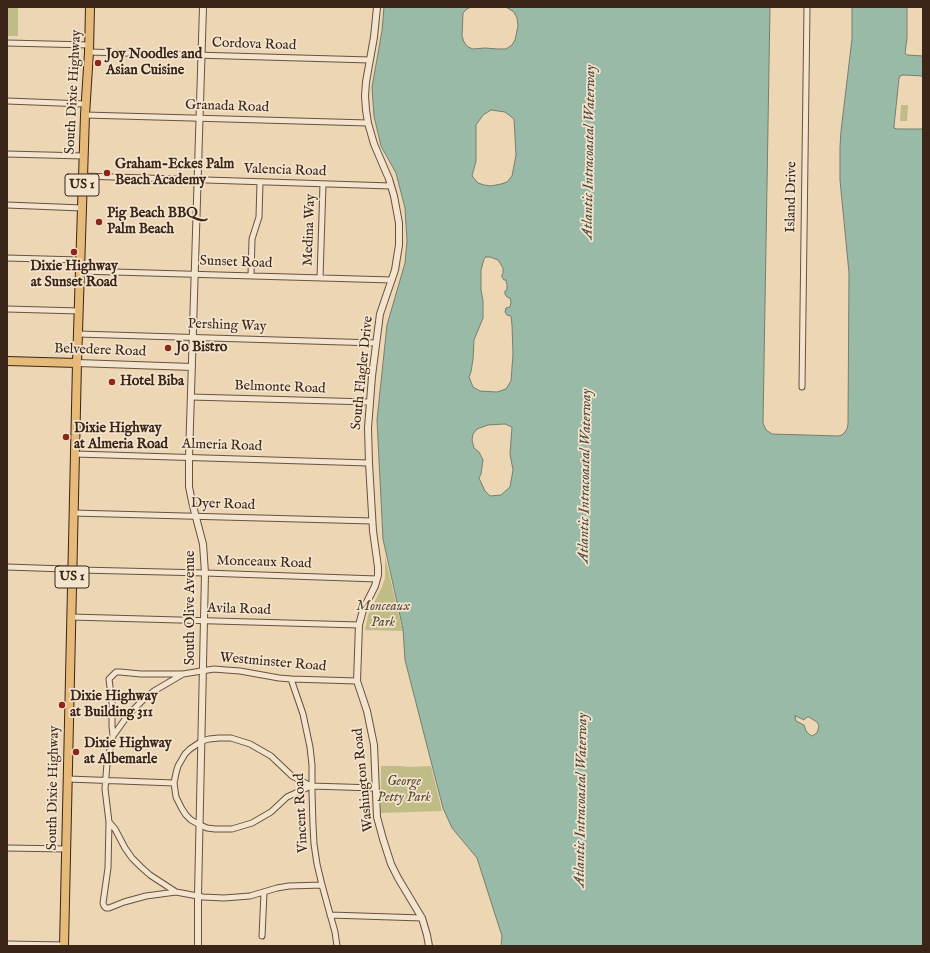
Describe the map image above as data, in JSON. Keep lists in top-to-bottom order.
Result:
{
  "streets": {
    "main road": ["South Dixie Highway", "US 1", "Belvedere Road"],
    "street": [
      "Cordova Road",
      "Granada Road",
      "Valencia Road",
      "Island Drive",
      "Medina Way",
      "Sunset Road",
      "Pershing Way",
      "South Flagler Drive",
      "Belmonte Road",
      "Almeria Road",
      "Dyer Road",
      "Monceaux Road",
      "South Olive Avenue",
      "Avila Road",
      "Westminster Road",
      "Washington Road",
      "Vincent Road"
    ]
  },
  "crossings": [
    ["Cordova Road", "South Dixie Highway"],
    ["Cordova Road", "South Flagler Drive"],
    ["Cordova Road", "South Olive Avenue"],
    ["South Dixie Highway", "Granada Road"],
    ["South Dixie Highway", "Valencia Road"],
    ["South Dixie Highway", "Sunset Road"],
    ["South Dixie Highway", "Pershing Way"],
    ["South Dixie Highway", "Belvedere Road"],
    ["South Dixie Highway", "Almeria Road"],
    ["South Dixie Highway", "Dyer Road"],
    ["South Dixie Highway", "Monceaux Road"],
    ["South Dixie Highway", "Avila Road"],
    ["Granada Road", "South Flagler Drive"],
    ["Granada Road", "South Olive Avenue"],
    ["Valencia Road", "Medina Way"],
    ["Valencia Road", "South Flagler Drive"],
    ["Valencia Road", "South Olive Avenue"],
    ["Medina Way", "Sunset Road"],
    ["Sunset Road", "South Flagler Drive"],
    ["Sunset Road", "South Olive Avenue"],
    ["Pershing Way", "South Flagler Drive"],
    ["Pershing Way", "South Olive Avenue"],
    ["Belvedere Road", "South Olive Avenue"],
    ["South Flagler Drive", "Belmonte Road"],
    ["South Flagler Drive", "Almeria Road"],
    ["South Flagler Drive", "Dyer Road"],
    ["South Flagler Drive", "Monceaux Road"],
    ["South Flagler Drive", "Avila Road"],
    ["South Flagler Drive", "Washington Road"],
    ["Belmonte Road", "South Olive Avenue"],
    ["Almeria Road", "South Olive Avenue"],
    ["Dyer Road", "South Olive Avenue"],
    ["Monceaux Road", "South Olive Avenue"],
    ["South Olive Avenue", "Avila Road"],
    ["South Olive Avenue", "Westminster Road"],
    ["Avila Road", "Washington Road"],
    ["Westminster Road", "Washington Road"],
    ["Westminster Road", "Vincent Road"]
  ],
  "water": ["Atlantic Intracoastal Waterway"],
  "parks": ["Monceaux Park", "George Petty Park"],
  "places": [
    "Joy Noodles and Asian Cuisine",
    "Graham-Eckes Palm Beach Academy",
    "Pig Beach BBQ Palm Beach",
    "Dixie Highway at Sunset Road",
    "Jo Bistro",
    "Hotel Biba",
    "Dixie Highway at Almeria Road",
    "Dixie Highway at Building 311",
    "Dixie Highway at Albemarle"
  ]
}
